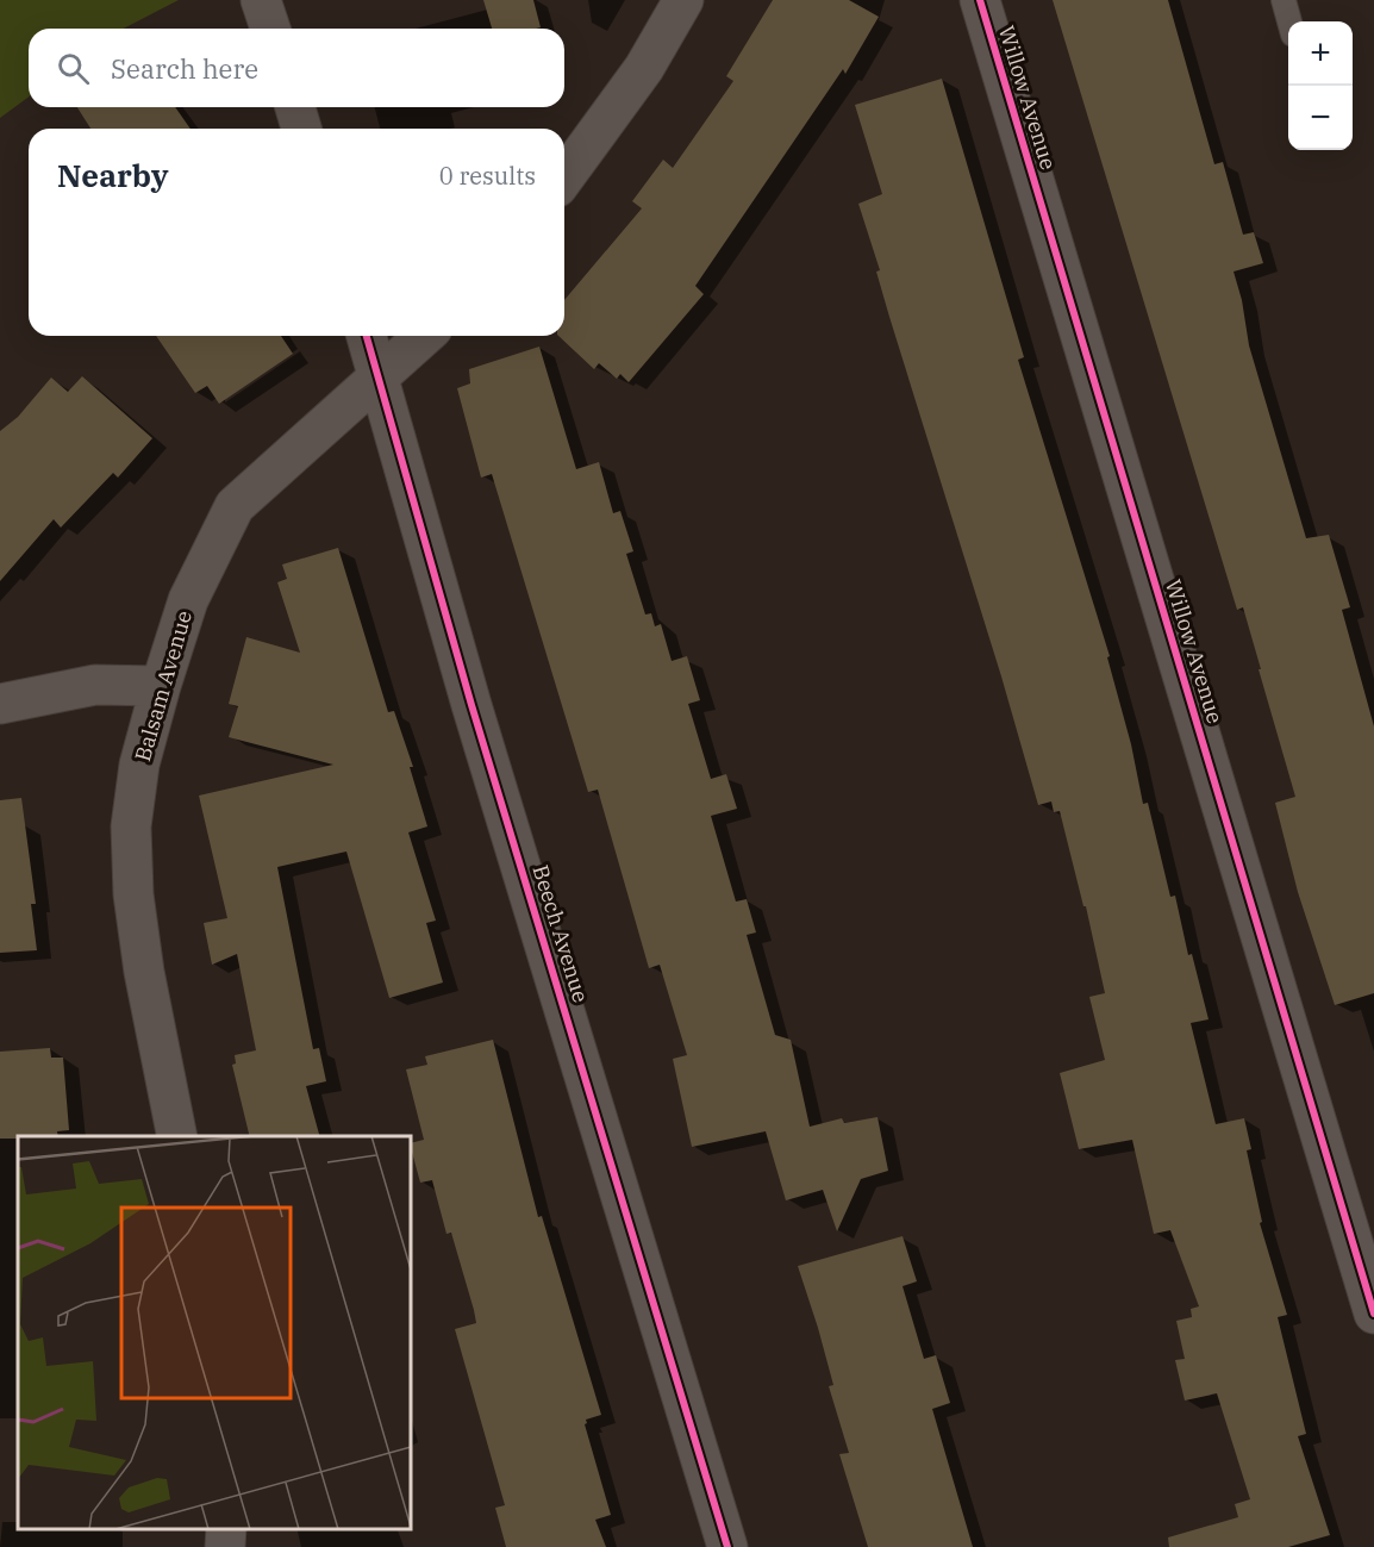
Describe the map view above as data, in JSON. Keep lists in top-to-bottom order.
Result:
{
  "streets": {
    "street": ["Willow Avenue", "Balsam Avenue", "Beech Avenue"]
  },
  "crossings": [
    ["Balsam Avenue", "Beech Avenue"]
  ],
  "page": {
    "map_buttons": ["+", "−"],
    "search": "Search here",
    "heading": ["Nearby", "0 results"]
  }
}
